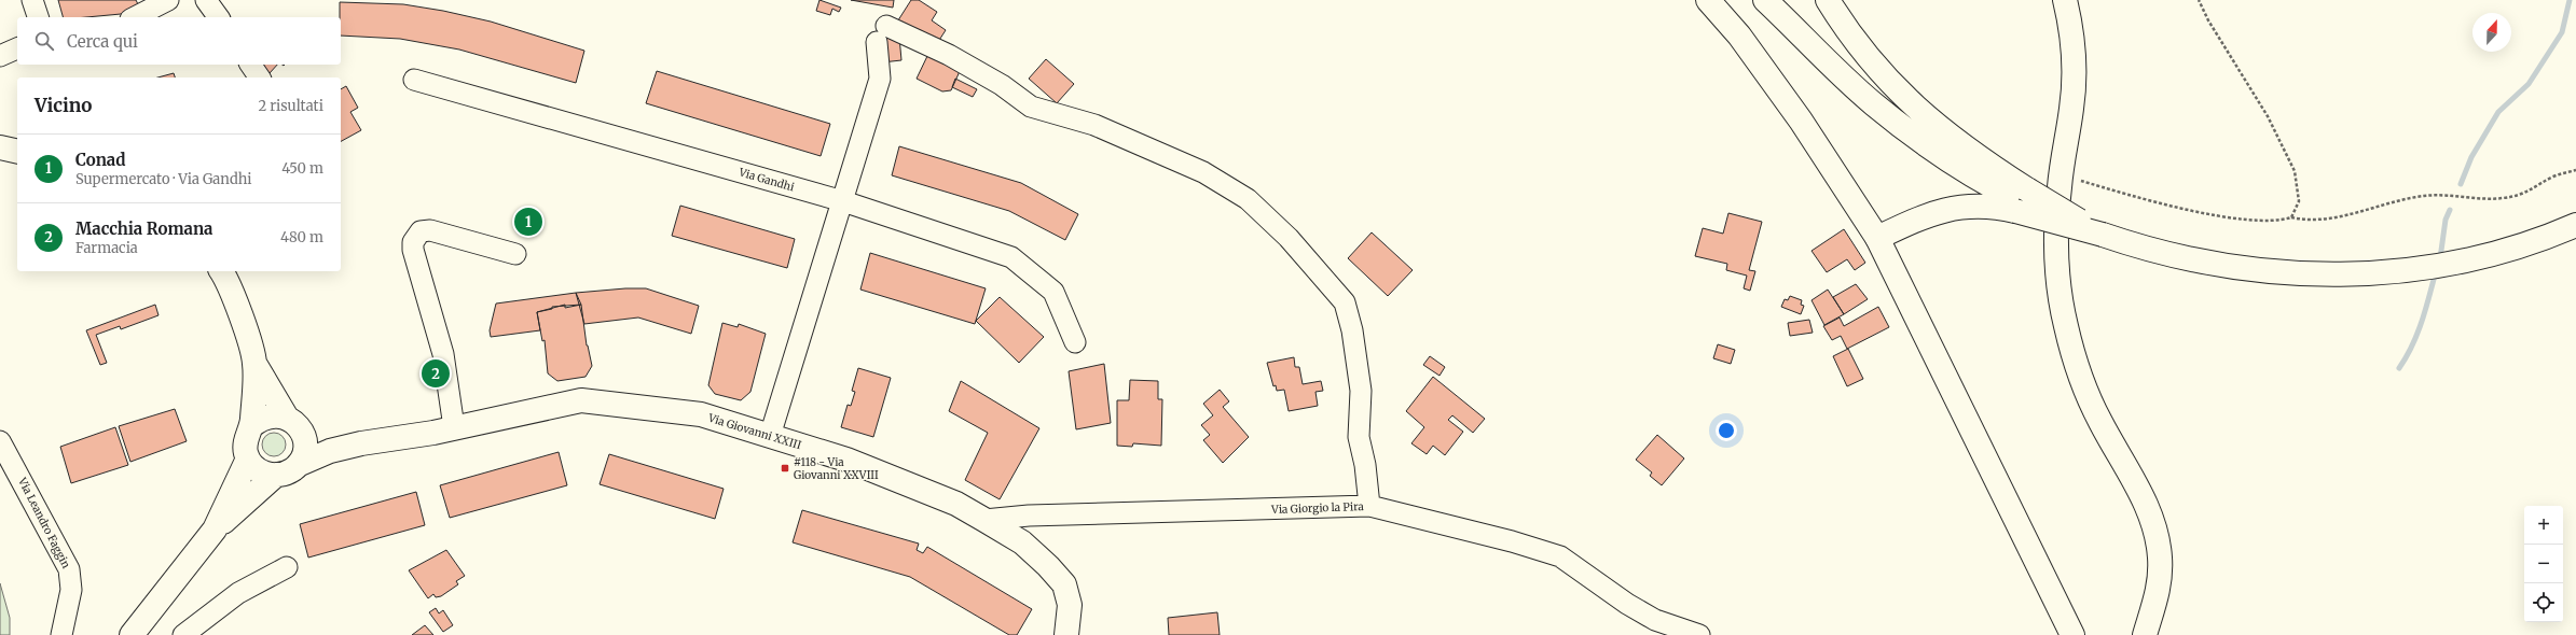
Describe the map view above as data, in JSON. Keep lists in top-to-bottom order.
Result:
{
  "streets": {
    "main road": ["Via Giovanni XXIII"],
    "street": ["Via Gandhi", "Via Giorgio la Pira", "Via Leandro Faggin"]
  },
  "crossings": [
    ["Via Giovanni XXIII", "Via Giorgio la Pira"]
  ],
  "places": {
    "transit": ["#118 - Via Giovanni XXVIII"]
  },
  "north": "top",
  "page": {
    "search": "Cerca qui",
    "heading": ["Vicino", "2 risultati"],
    "list": [
      {
        "mark": "1",
        "name": "Conad",
        "note": "Supermercato · Via Gandhi",
        "value": "450 m"
      },
      {
        "mark": "2",
        "name": "Macchia Romana",
        "note": "Farmacia",
        "value": "480 m"
      }
    ],
    "pins": ["1", "2"],
    "map_buttons": ["+", "−"]
  }
}
